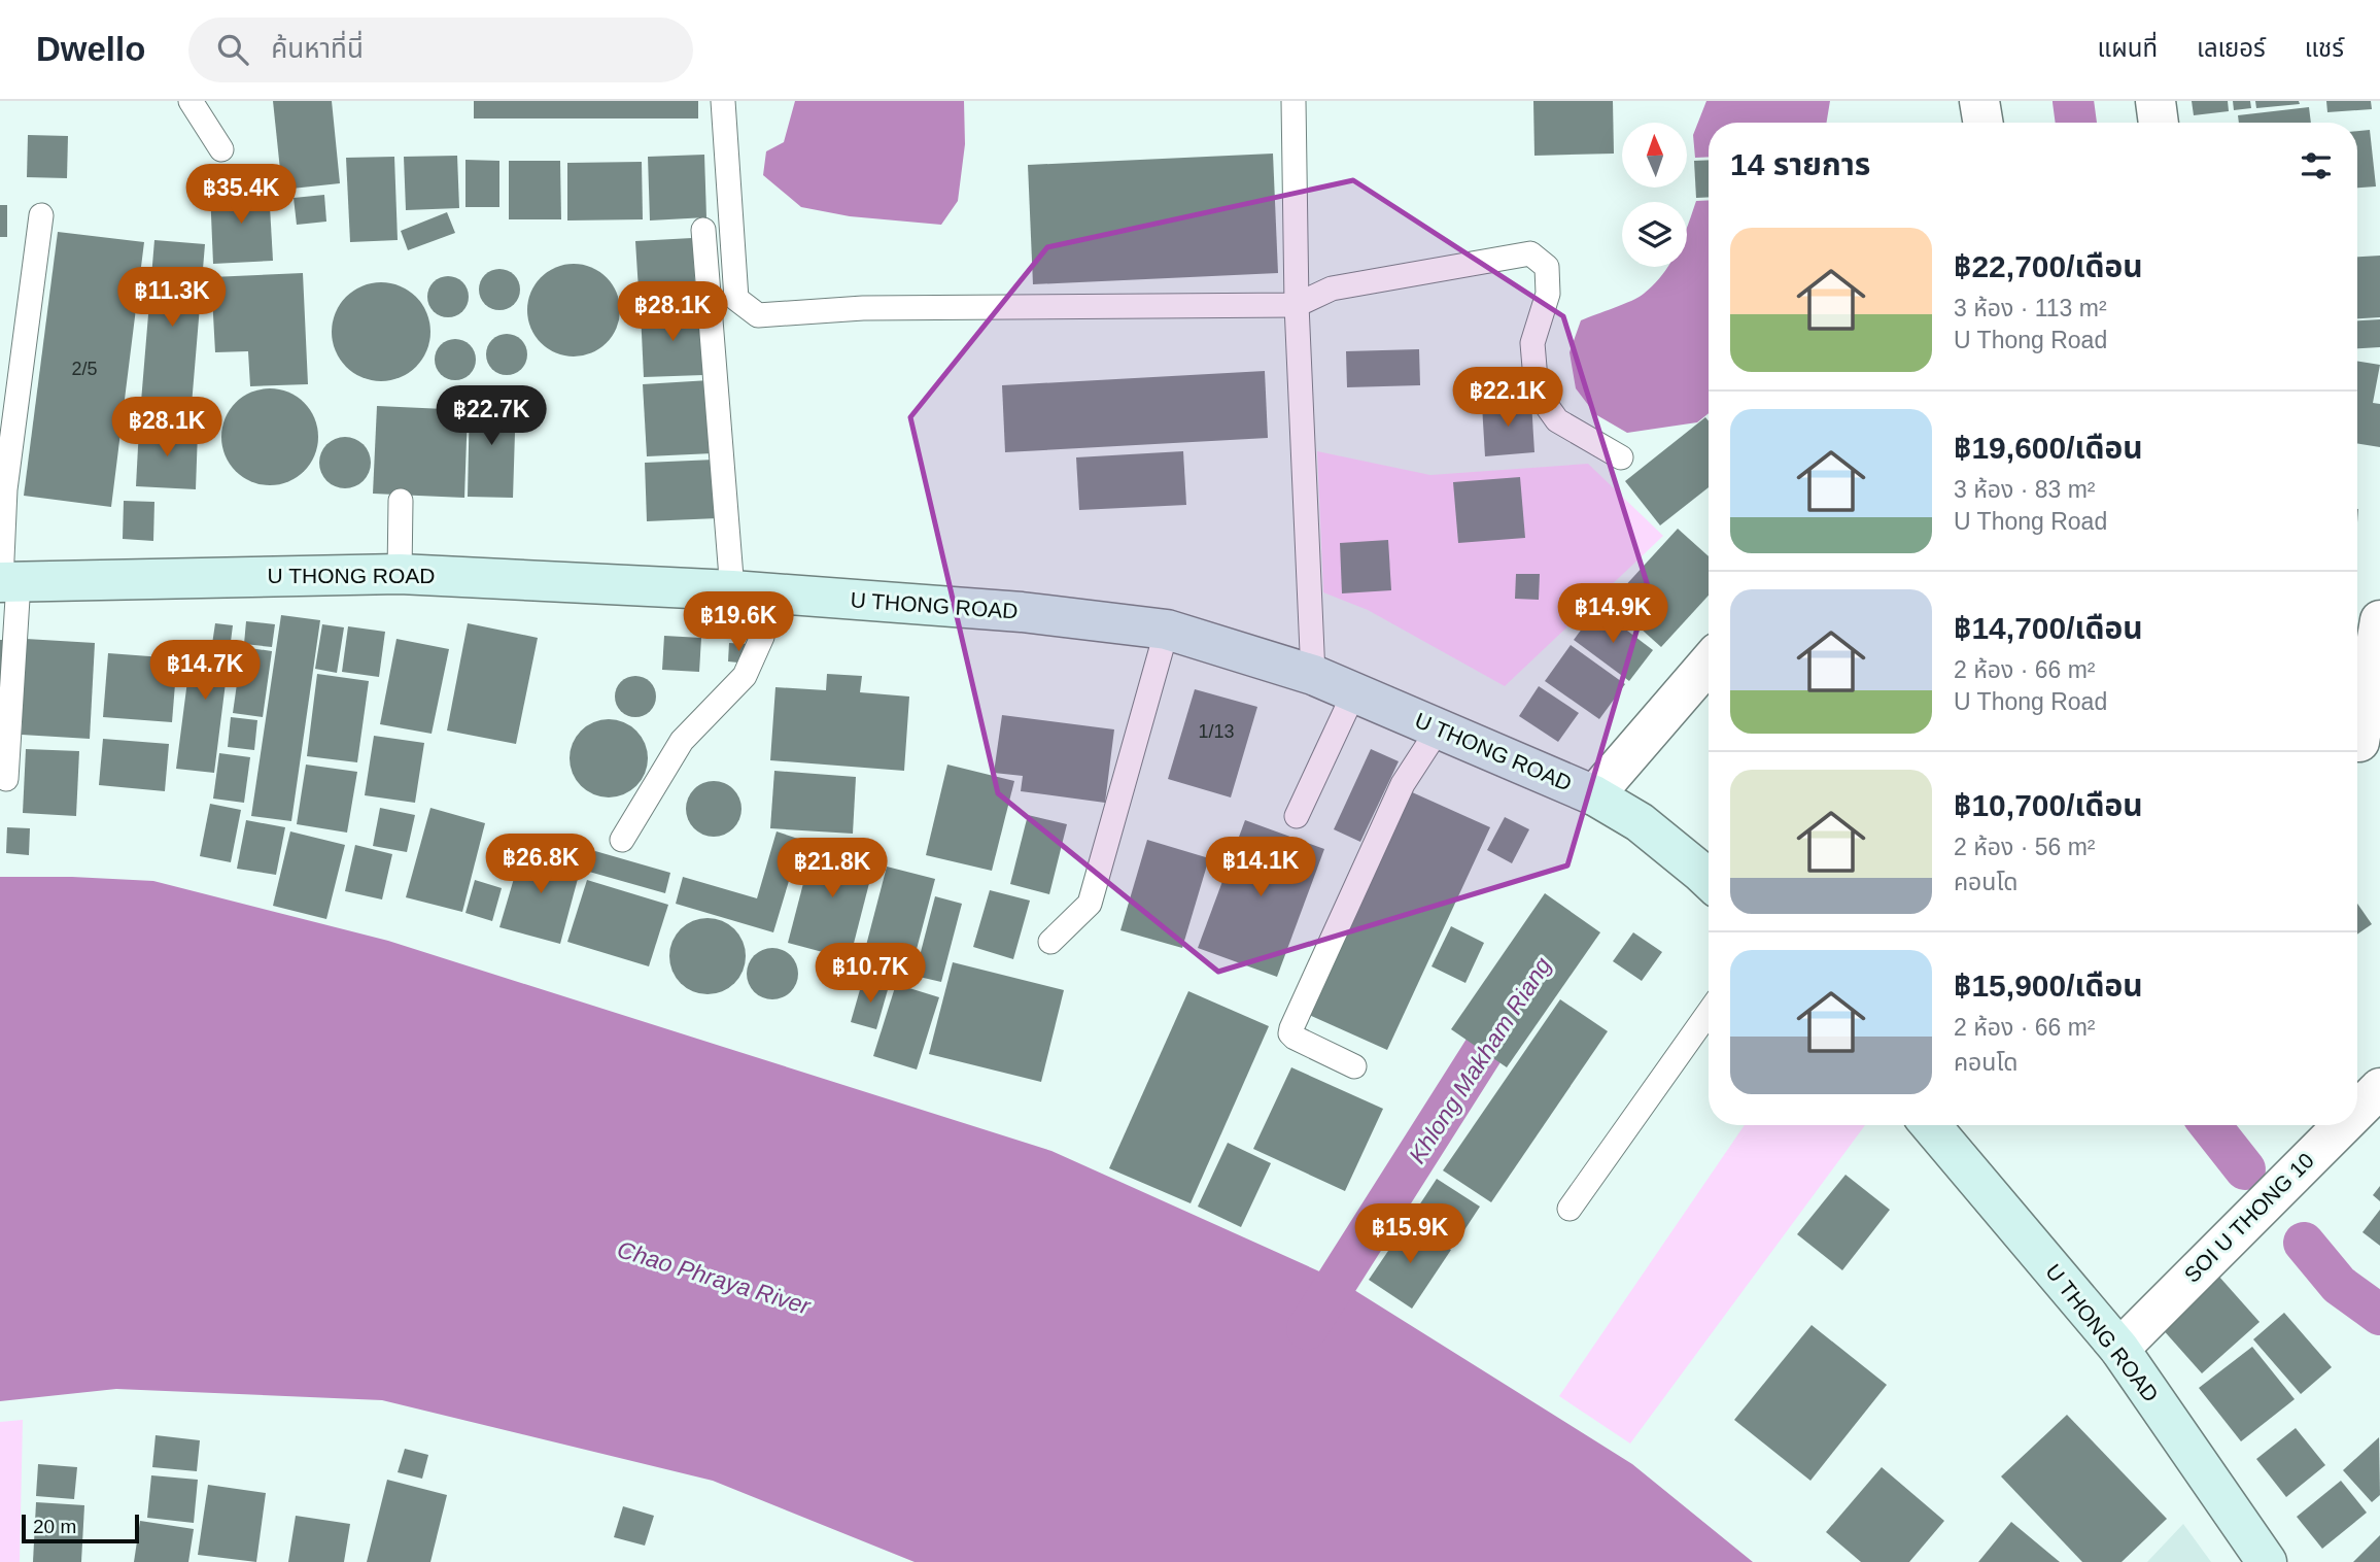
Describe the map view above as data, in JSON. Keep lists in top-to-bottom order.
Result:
{
  "streets": {
    "main road": ["U THONG ROAD"],
    "street": ["SOI U THONG 10"]
  },
  "crossings": [
    ["U THONG ROAD", "SOI U THONG 10"]
  ],
  "water": ["Khlong Makham Riang", "Chao Phraya River"],
  "house_numbers": ["2/5", "1/13"],
  "scale_bar": "20 m",
  "north": "top",
  "page": {
    "header": "Dwello",
    "search": "ค้นหาที่นี่",
    "nav": ["แผนที่", "เลเยอร์", "แชร์"],
    "heading": "14 รายการ",
    "price": [
      "฿35.4K",
      "฿11.3K",
      "฿28.1K",
      "฿22.1K",
      "฿22.7K",
      "฿28.1K",
      "฿14.9K",
      "฿19.6K",
      "฿14.7K",
      "฿26.8K",
      "฿14.1K",
      "฿21.8K",
      "฿10.7K",
      "฿15.9K"
    ],
    "list": [
      {
        "name": "฿22,700/เดือน",
        "note": "3 ห้อง · 113 m² · U Thong Road"
      },
      {
        "name": "฿19,600/เดือน",
        "note": "3 ห้อง · 83 m² · U Thong Road"
      },
      {
        "name": "฿14,700/เดือน",
        "note": "2 ห้อง · 66 m² · U Thong Road"
      },
      {
        "name": "฿10,700/เดือน",
        "note": "2 ห้อง · 56 m² · คอนโด"
      },
      {
        "name": "฿15,900/เดือน",
        "note": "2 ห้อง · 66 m² · คอนโด"
      }
    ],
    "scale": "20 m"
  }
}
